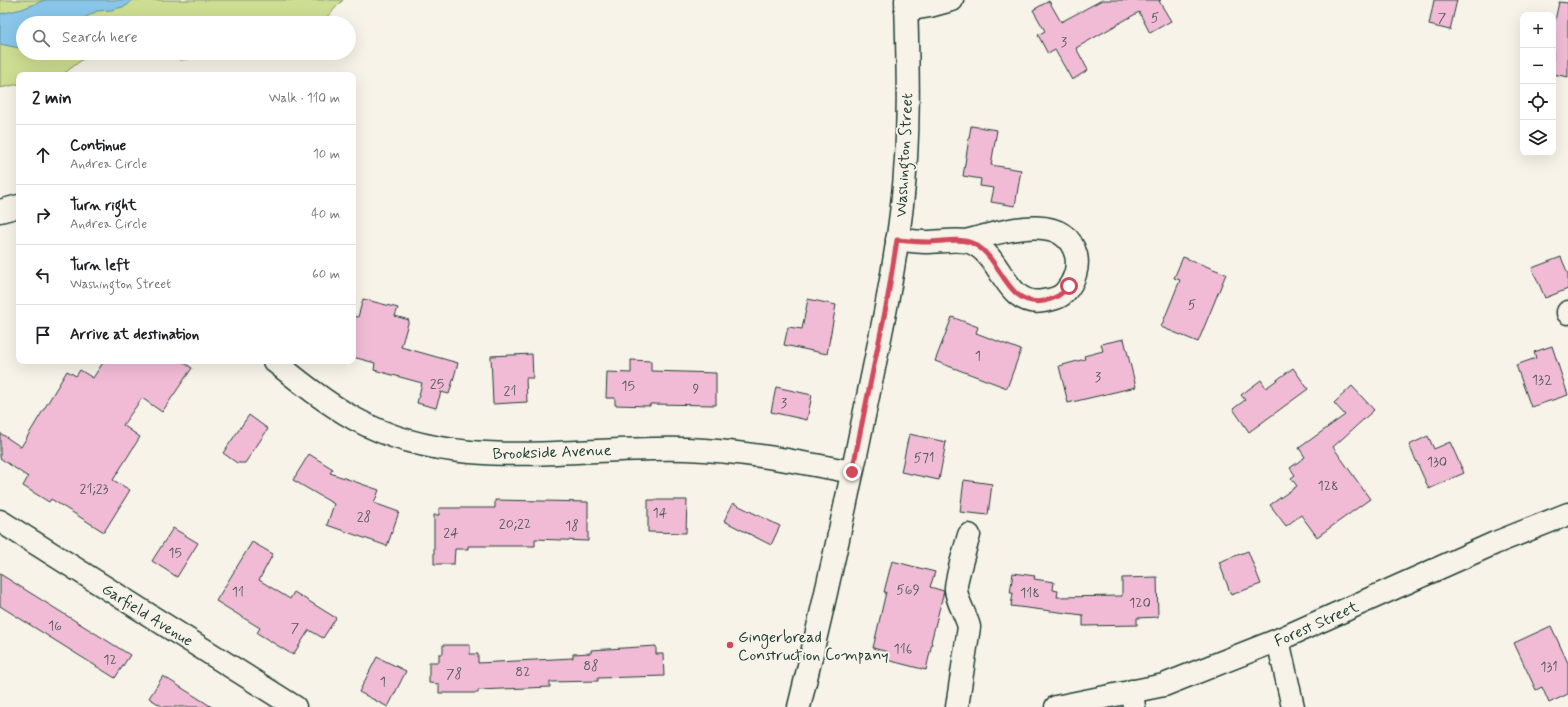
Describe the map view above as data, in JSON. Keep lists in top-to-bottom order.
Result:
{
  "streets": {
    "street": [
      "Washington Street",
      "Brookside Avenue",
      "Garfield Avenue",
      "Forest Street"
    ]
  },
  "crossings": [
    ["Washington Street", "Brookside Avenue"]
  ],
  "places": ["Gingerbread Construction Company"],
  "house_numbers": [
    "5",
    "7",
    "3",
    "5",
    "1",
    "3",
    "132",
    "25",
    "15",
    "9",
    "21",
    "3",
    "571",
    "130",
    "128",
    "21;23",
    "14",
    "28",
    "20;22",
    "18",
    "24",
    "15",
    "569",
    "11",
    "118",
    "120",
    "16",
    "7",
    "116",
    "12",
    "88",
    "131",
    "82",
    "78",
    "1"
  ],
  "page": {
    "map_buttons": ["+", "−"],
    "search": "Search here",
    "heading": ["2 min", "Walk · 110 m"],
    "list": [
      ["Continue", "Andrea Circle", "10 m"],
      ["Turn right", "Andrea Circle", "40 m"],
      ["Turn left", "Washington Street", "60 m"],
      "Arrive at destination"
    ]
  }
}
